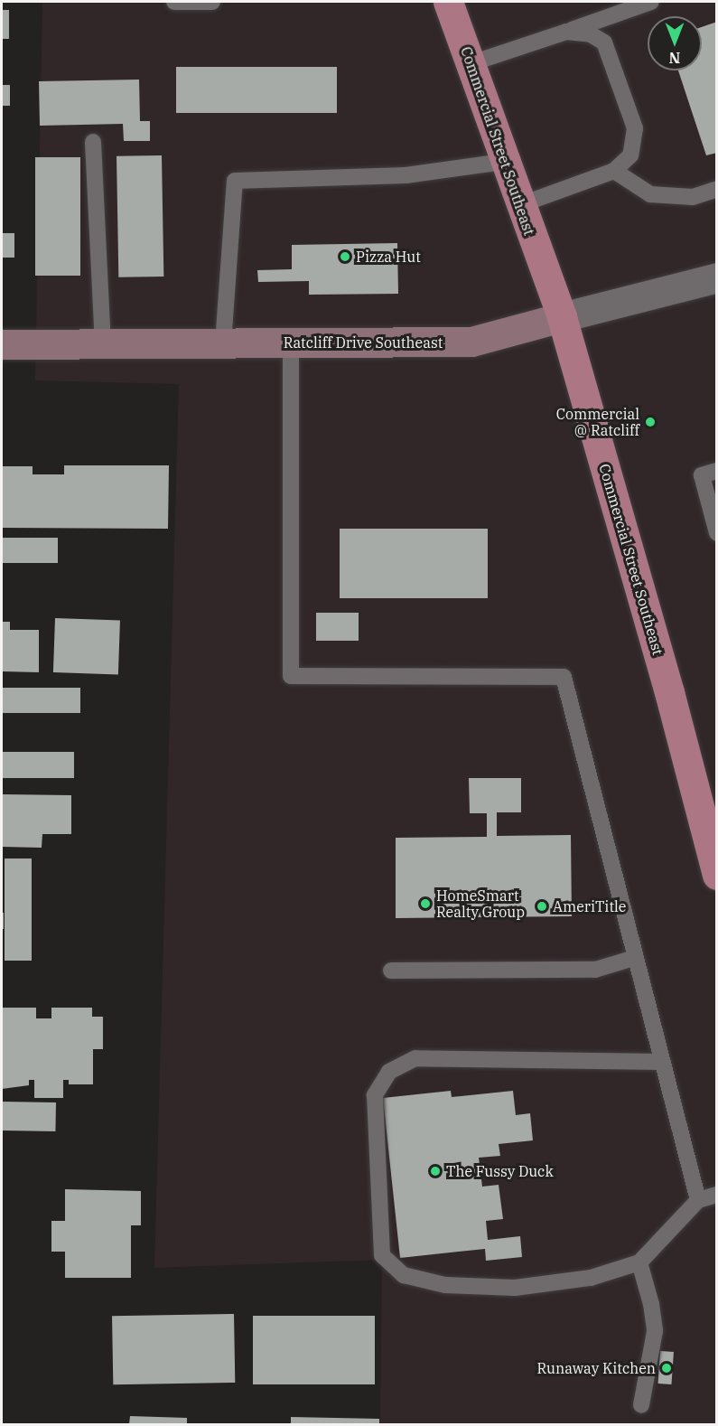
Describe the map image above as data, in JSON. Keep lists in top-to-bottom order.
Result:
{
  "streets": {
    "main road": ["Commercial Street Southeast"],
    "street": ["Ratcliff Drive Southeast"]
  },
  "crossings": [
    ["Commercial Street Southeast", "Ratcliff Drive Southeast"]
  ],
  "places": [
    "Pizza Hut",
    "Commercial @ Ratcliff",
    "HomeSmart Realty Group",
    "AmeriTitle",
    "The Fussy Duck",
    "Runaway Kitchen"
  ],
  "north": "bottom"
}
